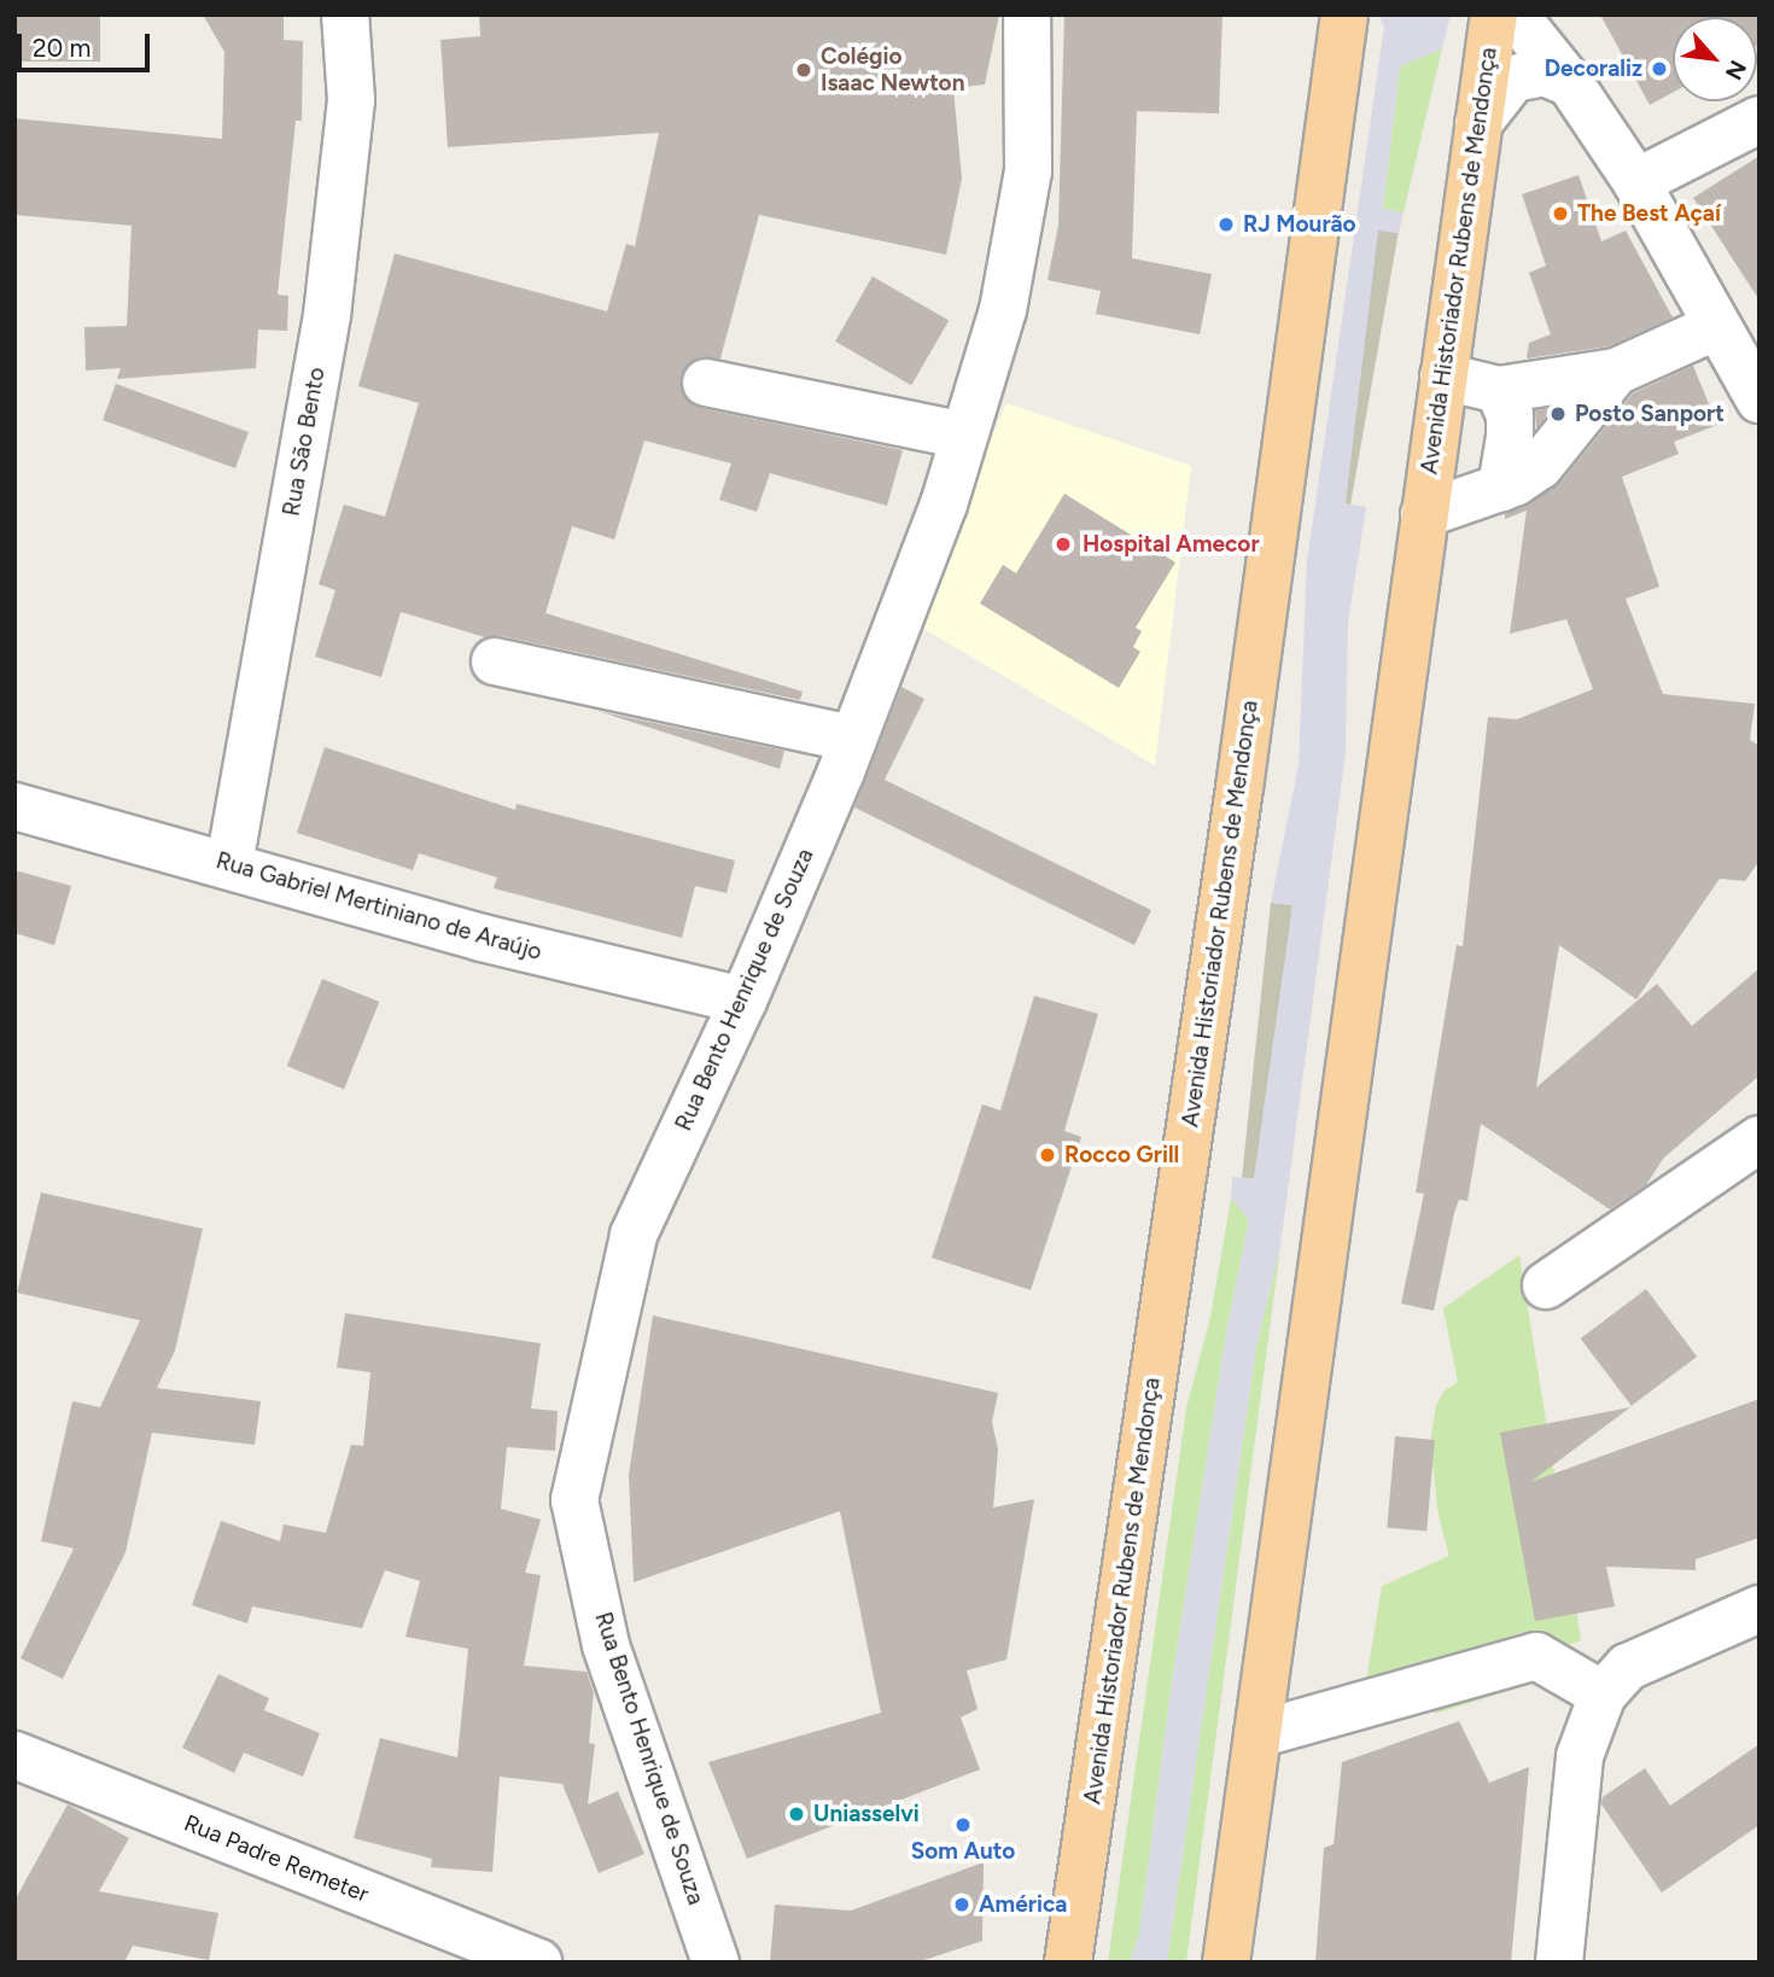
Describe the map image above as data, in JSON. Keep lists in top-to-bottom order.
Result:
{
  "streets": {
    "main road": ["Avenida Historiador Rubens de Mendonça"],
    "street": [
      "Rua São Bento",
      "Rua Gabriel Mertiniano de Araújo",
      "Rua Bento Henrique de Souza",
      "Rua Padre Remeter"
    ]
  },
  "crossings": [
    ["Rua São Bento", "Rua Gabriel Mertiniano de Araújo"],
    ["Rua Gabriel Mertiniano de Araújo", "Rua Bento Henrique de Souza"]
  ],
  "places": [
    "Decoraliz",
    "Colégio Isaac Newton",
    "The Best Açaí",
    "RJ Mourão",
    "Posto Sanport",
    "Hospital Amecor",
    "Rocco Grill",
    "Uniasselvi",
    "Som Auto",
    "América"
  ],
  "scale_bar": "20 m",
  "north": "bottom right"
}
